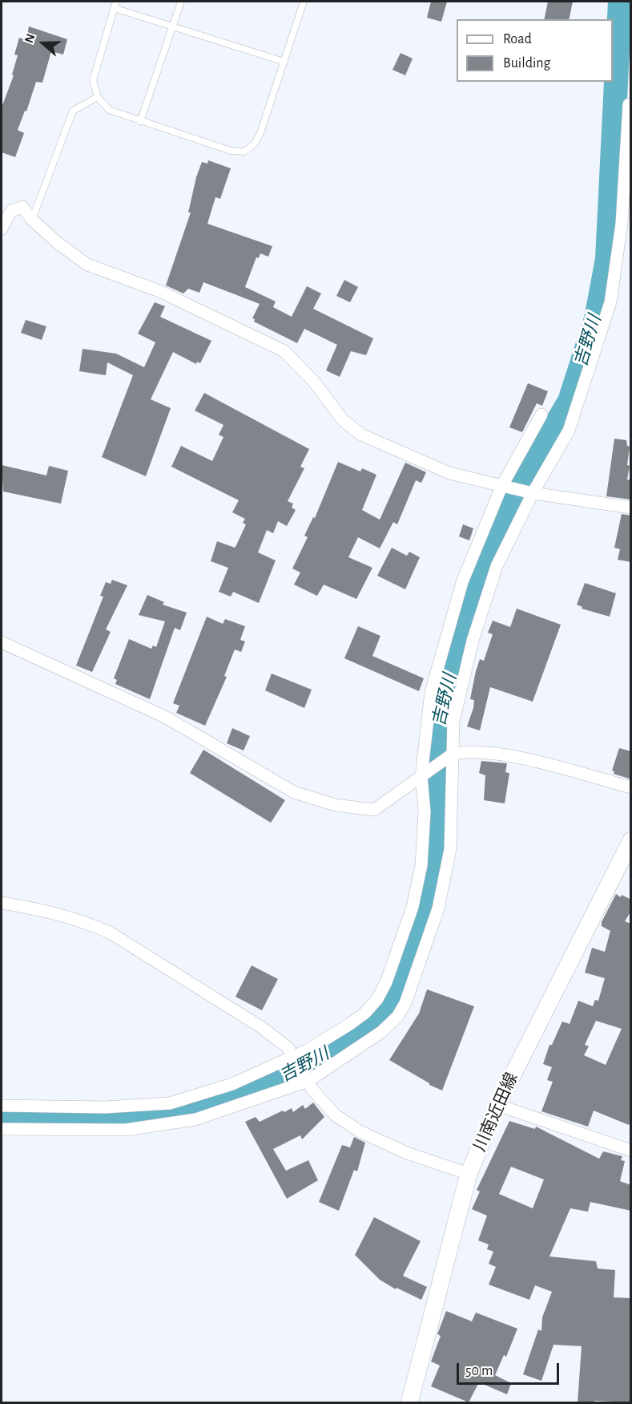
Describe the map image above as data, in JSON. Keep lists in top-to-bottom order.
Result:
{
  "streets": {
    "main road": ["川南近田線"]
  },
  "water": ["吉野川"],
  "legend": ["Road", "Building"],
  "scale_bar": "50 m",
  "north": "left"
}
